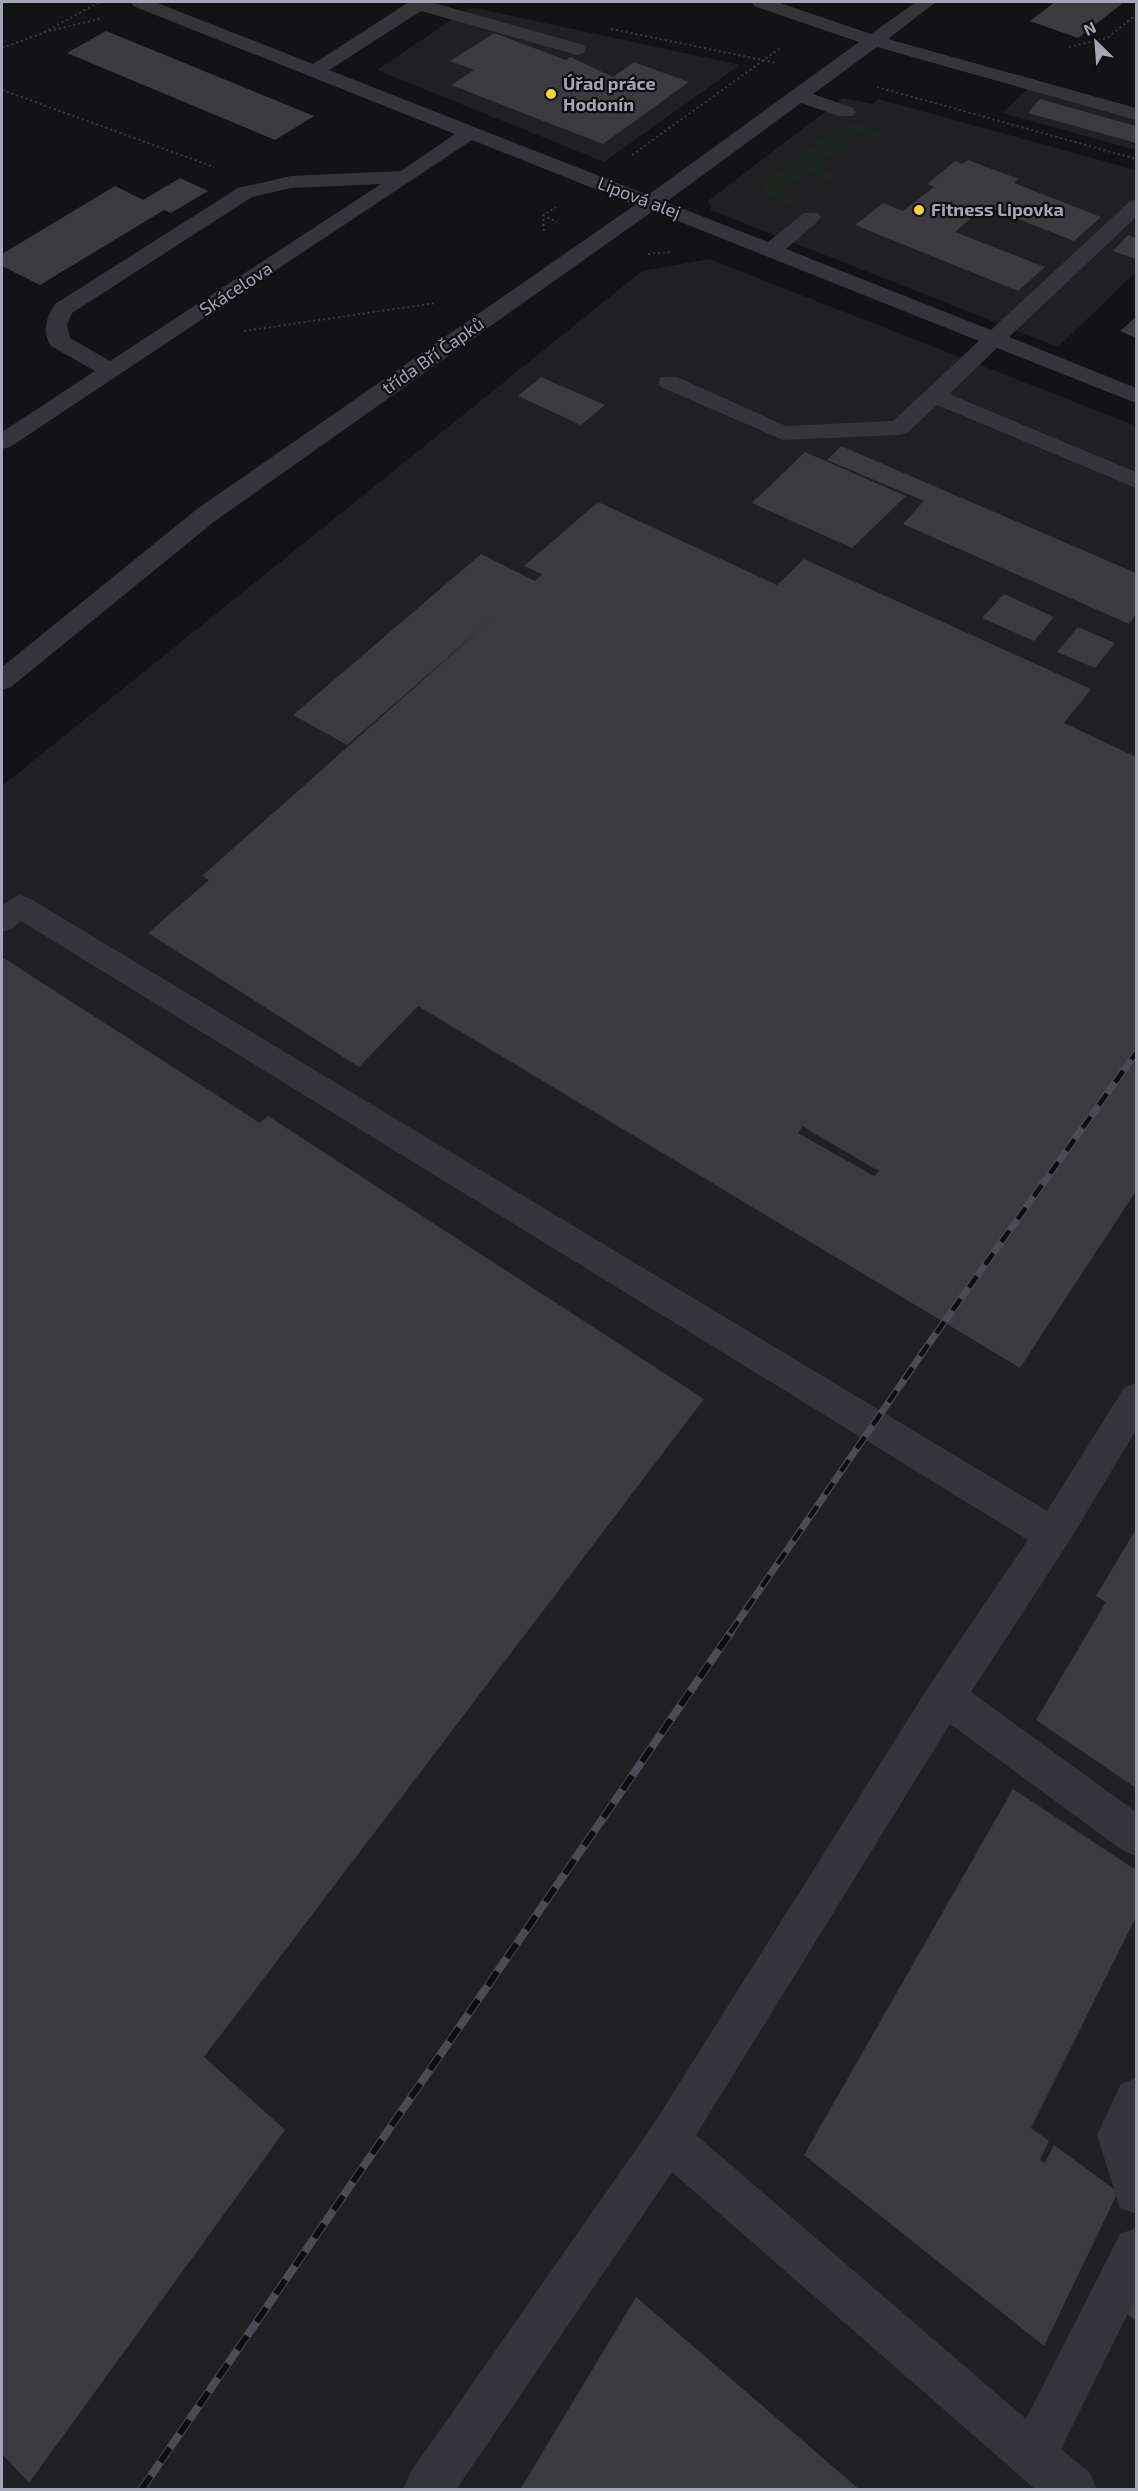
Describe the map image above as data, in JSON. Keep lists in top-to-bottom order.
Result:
{
  "streets": {
    "street": ["Lipová alej", "Skácelova", "třída Bří Čapků"]
  },
  "crossings": [
    ["Lipová alej", "Skácelova"],
    ["Lipová alej", "třída Bří Čapků"]
  ],
  "places": ["Úřad práce Hodonín", "Fitness Lipovka"],
  "north": "top left"
}
